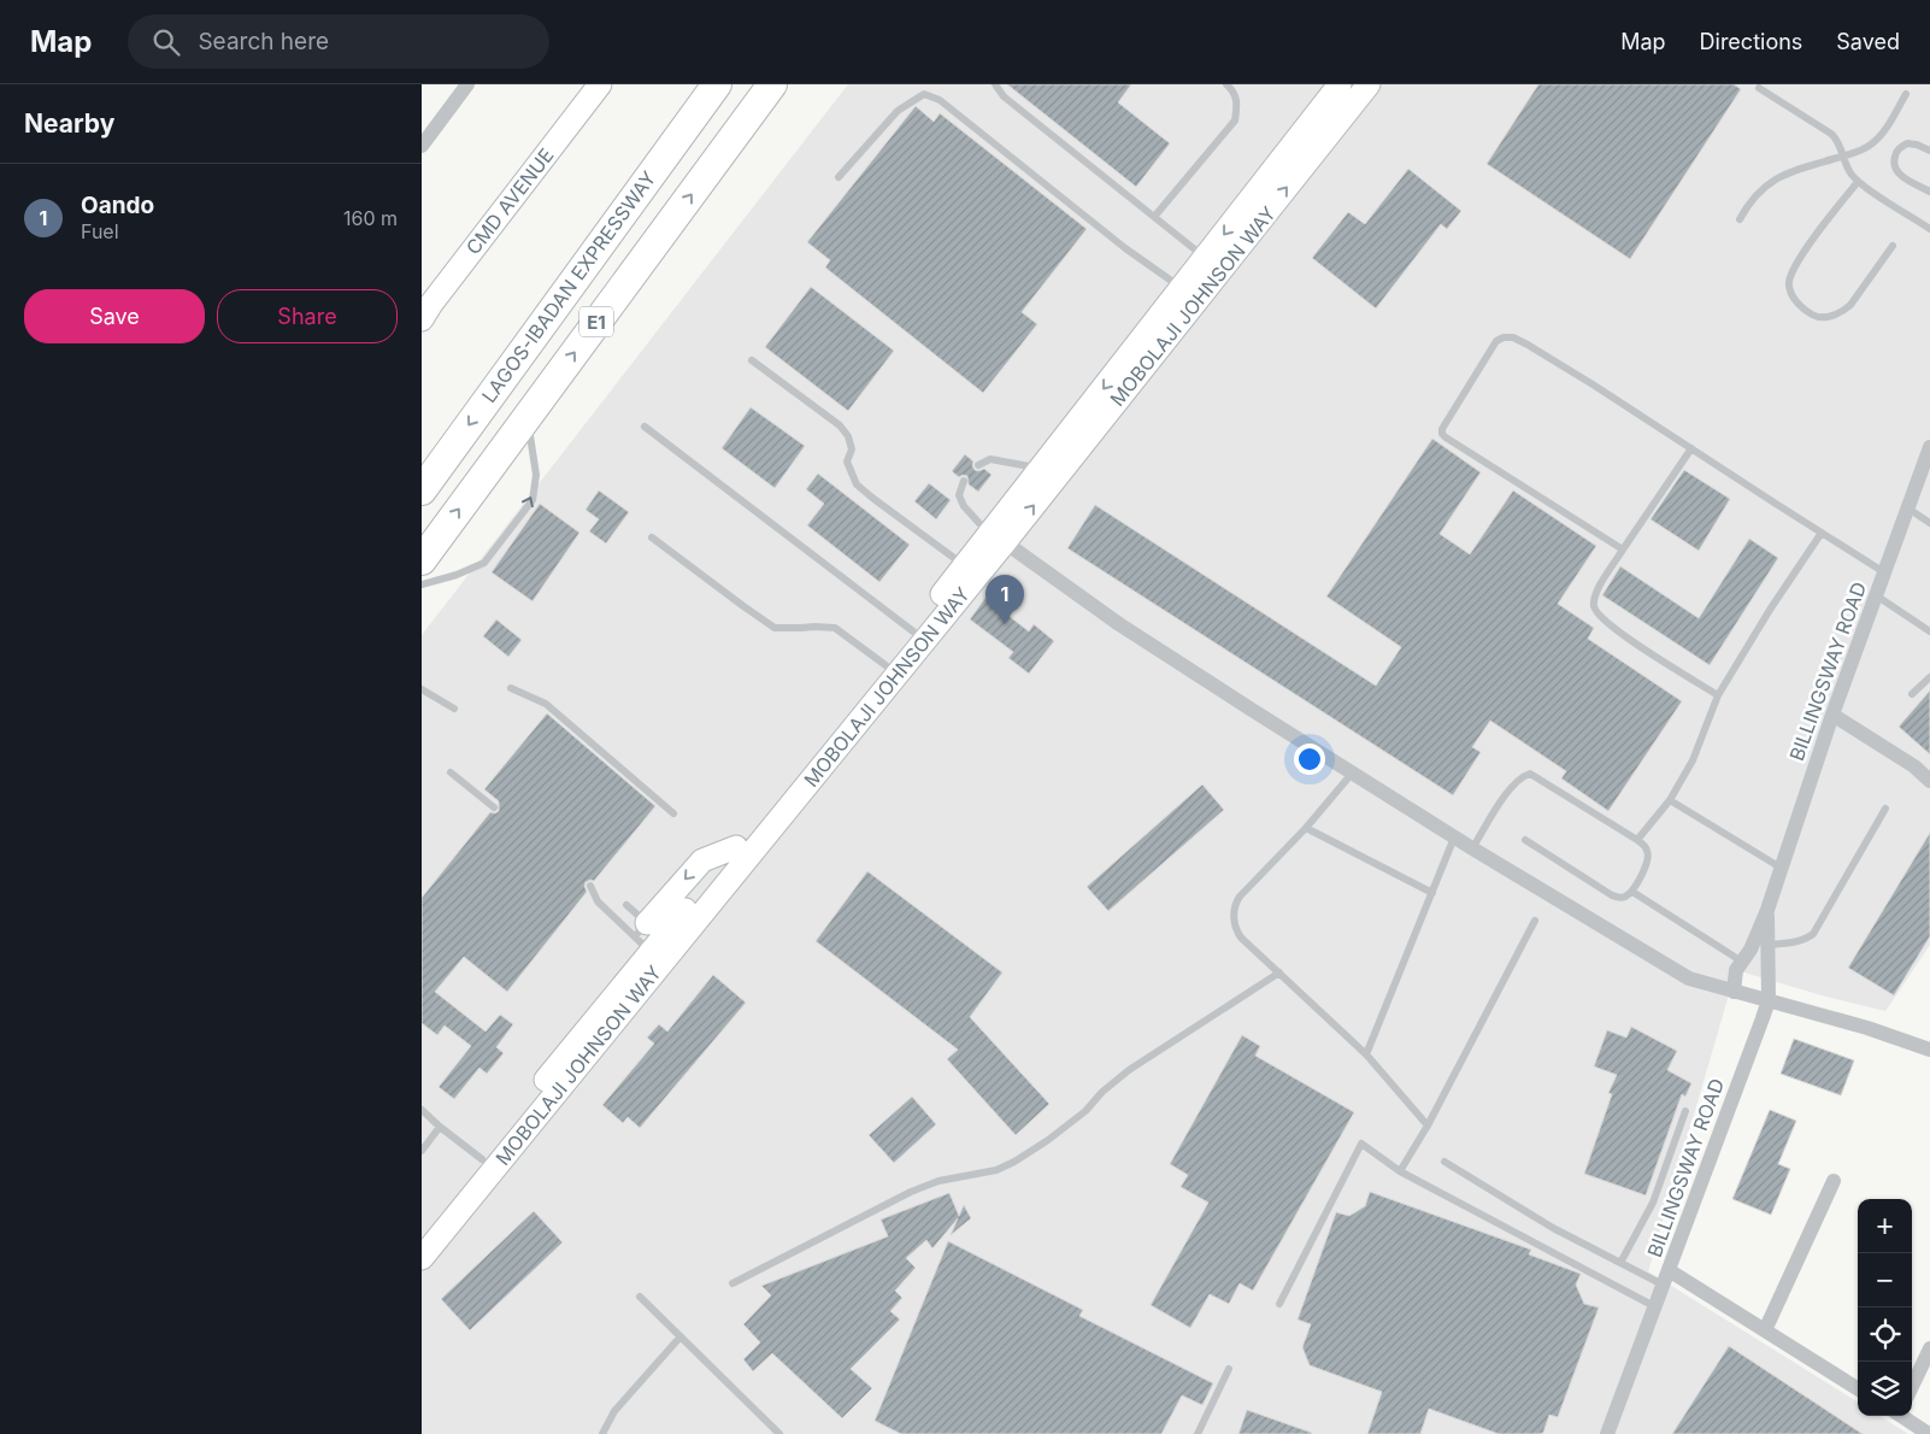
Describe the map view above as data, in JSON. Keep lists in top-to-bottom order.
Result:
{
  "streets": {
    "highway": ["LAGOS-IBADAN EXPRESSWAY", "E1"],
    "street": ["CMD AVENUE", "MOBOLAJI JOHNSON WAY", "BILLINGSWAY ROAD"]
  },
  "page": {
    "header": "Map",
    "search": "Search here",
    "nav": ["Map", "Directions", "Saved"],
    "heading": "Nearby",
    "list": [
      {
        "mark": "1",
        "name": "Oando",
        "note": "Fuel",
        "value": "160 m"
      }
    ],
    "buttons": ["Save", "Share"],
    "pins": "1",
    "map_buttons": ["+", "−"]
  }
}
